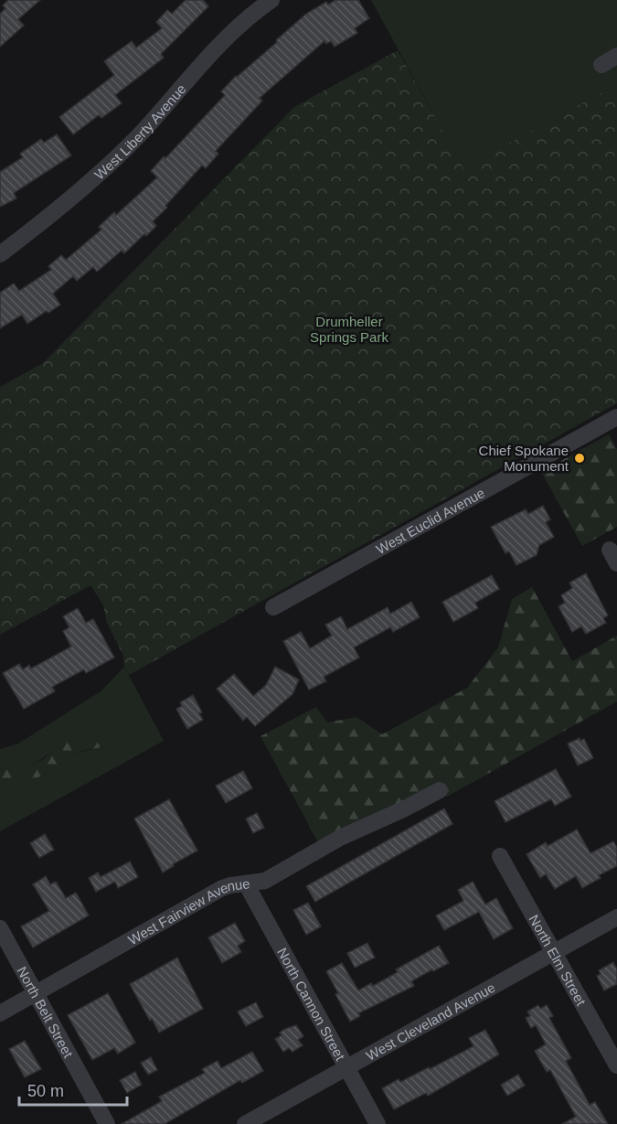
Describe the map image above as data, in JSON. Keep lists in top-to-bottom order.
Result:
{
  "streets": {
    "street": [
      "West Liberty Avenue",
      "West Euclid Avenue",
      "West Fairview Avenue",
      "North Elm Street",
      "North Cannon Street",
      "North Belt Street",
      "West Cleveland Avenue"
    ]
  },
  "crossings": [
    ["West Fairview Avenue", "North Cannon Street"],
    ["West Fairview Avenue", "North Belt Street"],
    ["North Elm Street", "West Cleveland Avenue"],
    ["North Cannon Street", "West Cleveland Avenue"]
  ],
  "parks": ["Drumheller Springs Park"],
  "places": ["Chief Spokane Monument"],
  "scale_bar": "50 m"
}
